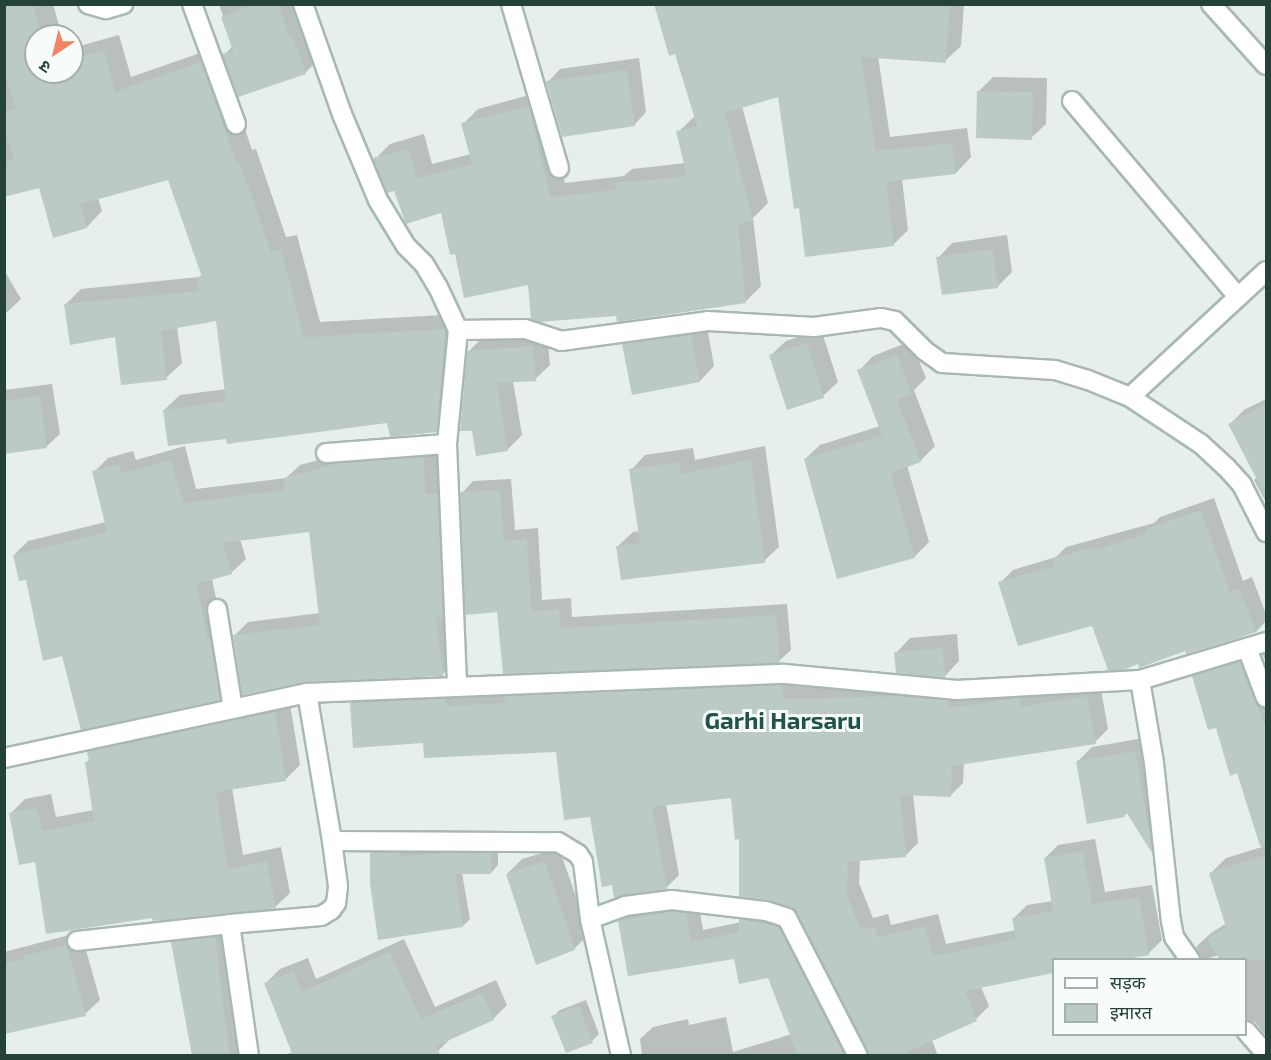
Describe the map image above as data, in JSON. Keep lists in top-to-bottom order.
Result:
{
  "districts": ["Garhi Harsaru"],
  "legend": ["सड़क", "इमारत"],
  "north": "bottom left"
}
